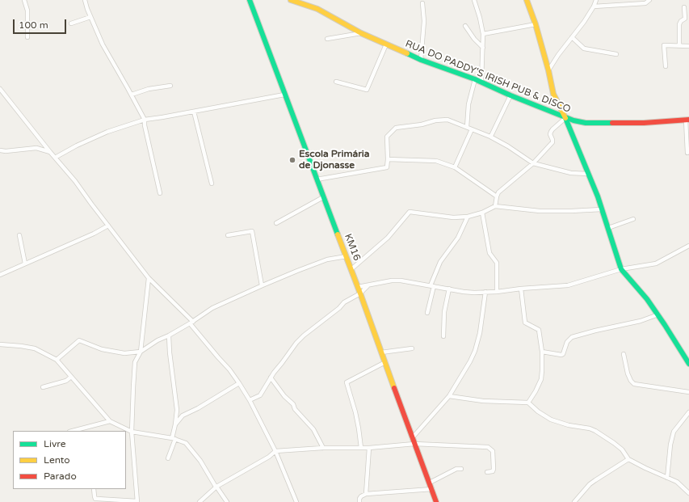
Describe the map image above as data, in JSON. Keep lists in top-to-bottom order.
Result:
{
  "streets": {
    "street": ["RUA DO PADDY'S IRISH PUB & DISCO", "KM16"]
  },
  "places": ["Escola Primária de Djonasse"],
  "legend": ["Livre", "Lento", "Parado"],
  "scale_bar": "100 m"
}
